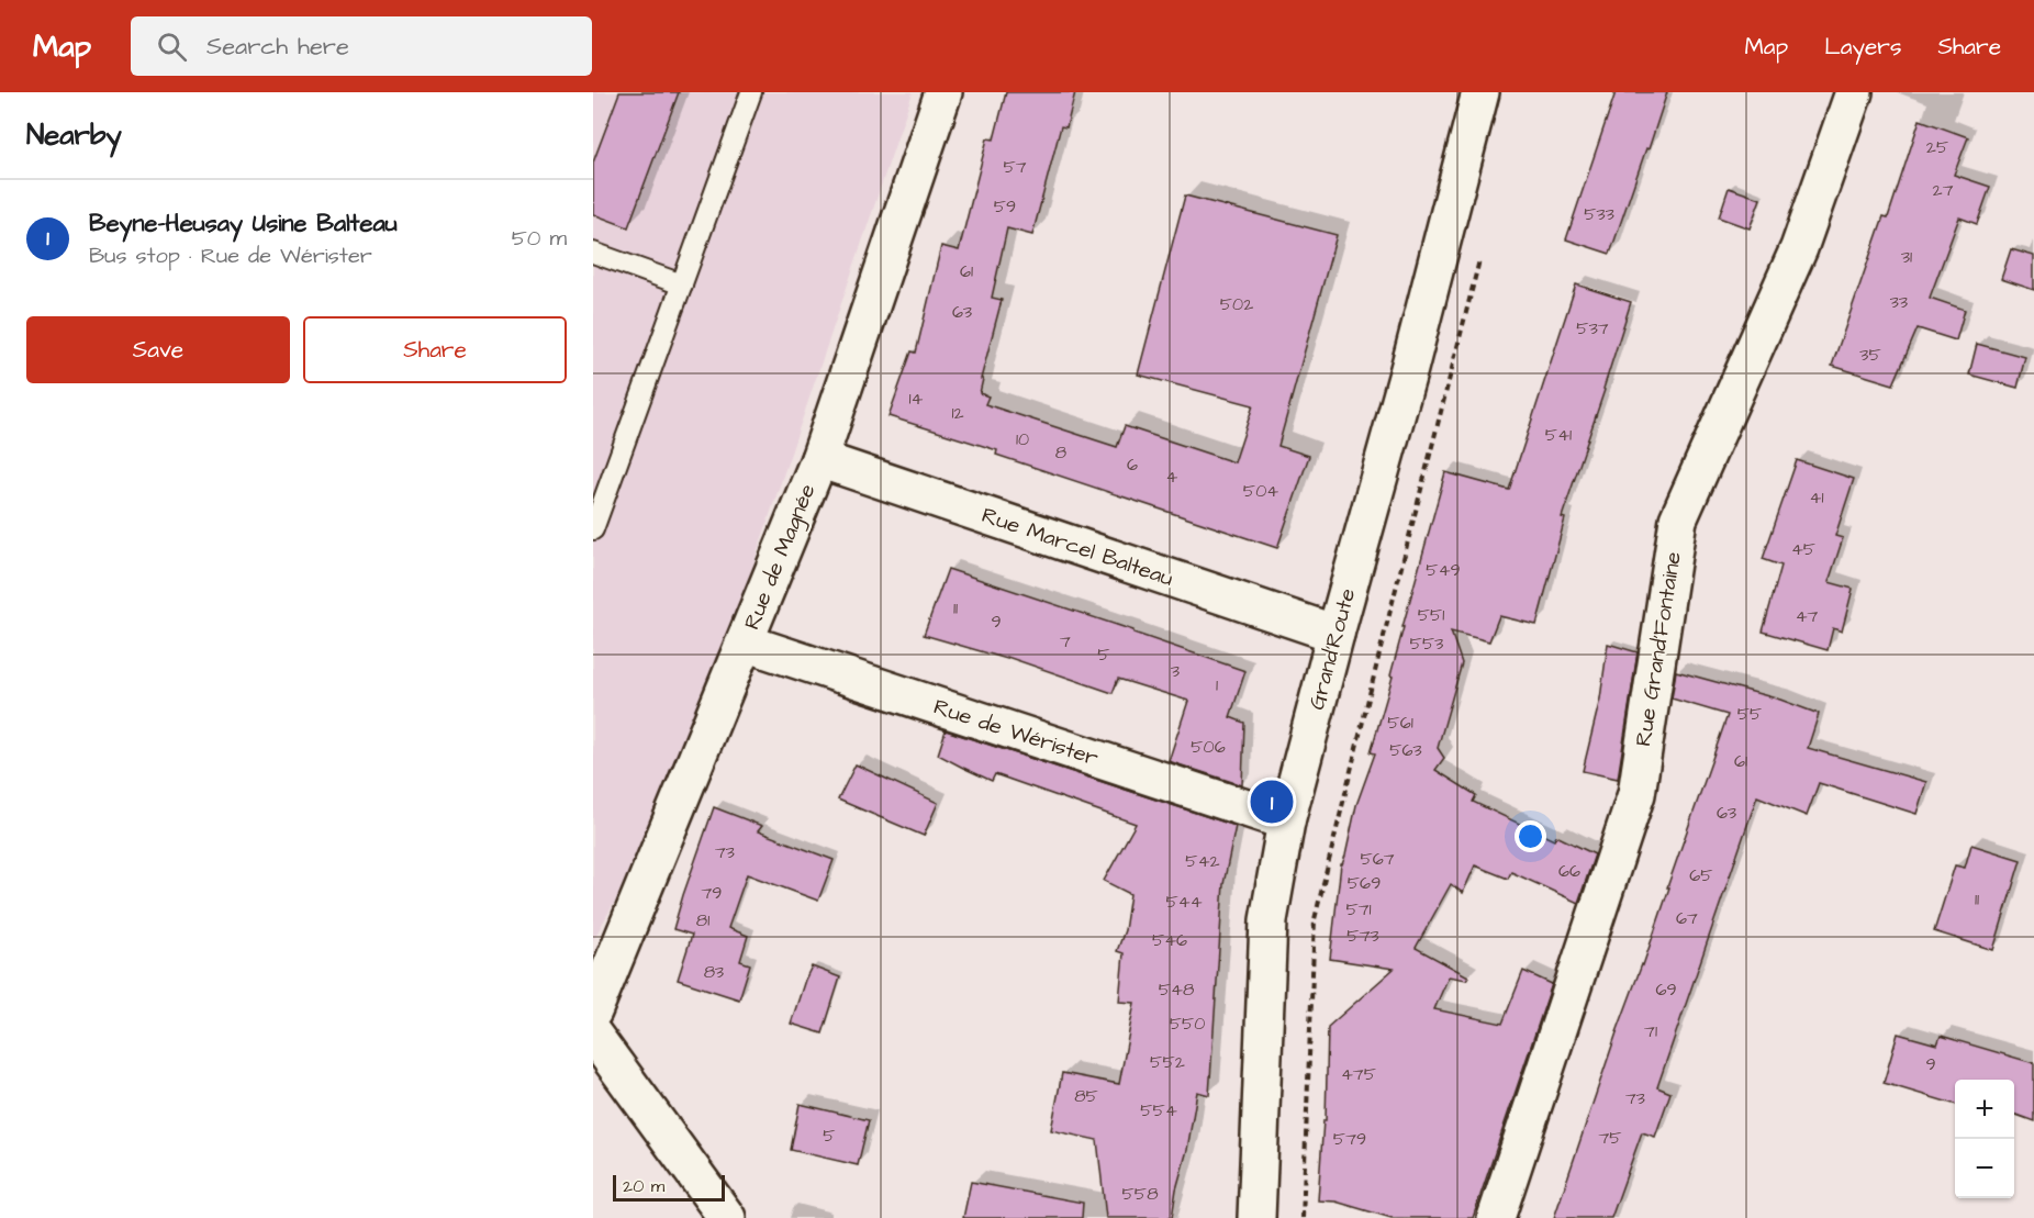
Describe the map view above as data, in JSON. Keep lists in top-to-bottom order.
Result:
{
  "streets": {
    "street": [
      "Rue Marcel Balteau",
      "Rue de Magnée",
      "Grand'Route",
      "Rue Grand'Fontaine",
      "Rue de Wérister"
    ]
  },
  "crossings": [
    ["Rue Marcel Balteau", "Rue de Magnée"],
    ["Rue Marcel Balteau", "Grand'Route"],
    ["Rue de Magnée", "Rue de Wérister"],
    ["Grand'Route", "Rue de Wérister"]
  ],
  "house_numbers": [
    "25",
    "57",
    "27",
    "59",
    "533",
    "31",
    "61",
    "33",
    "502",
    "63",
    "537",
    "35",
    "14",
    "12",
    "541",
    "10",
    "8",
    "6",
    "4",
    "504",
    "41",
    "45",
    "549",
    "11",
    "551",
    "47",
    "9",
    "7",
    "553",
    "5",
    "3",
    "1",
    "55",
    "561",
    "506",
    "563",
    "61",
    "63",
    "73",
    "567",
    "542",
    "66",
    "65",
    "569",
    "79",
    "11",
    "544",
    "571",
    "67",
    "81",
    "573",
    "546",
    "83",
    "548",
    "69",
    "550",
    "71",
    "552",
    "9",
    "475",
    "85",
    "73",
    "554",
    "5",
    "75",
    "579",
    "558"
  ],
  "scale_bar": "20 m",
  "page": {
    "header": "Map",
    "search": "Search here",
    "nav": ["Map", "Layers", "Share"],
    "heading": "Nearby",
    "list": [
      {
        "mark": "1",
        "name": "Beyne-Heusay Usine Balteau",
        "note": "Bus stop · Rue de Wérister",
        "value": "50 m"
      }
    ],
    "buttons": ["Save", "Share"],
    "pins": "1",
    "map_buttons": ["+", "−"],
    "scale": "20 m"
  }
}
